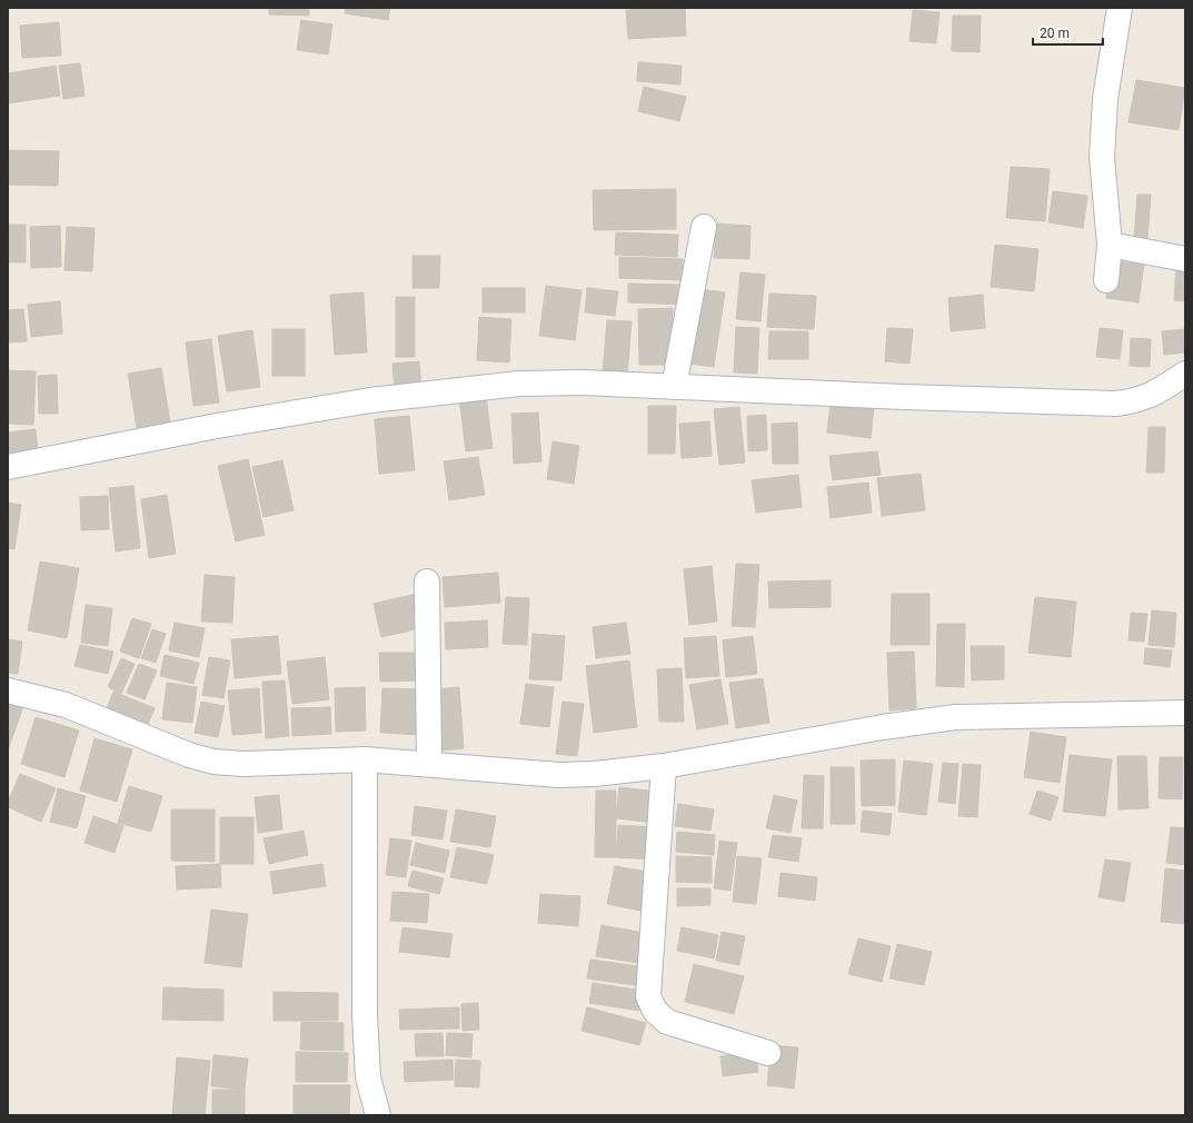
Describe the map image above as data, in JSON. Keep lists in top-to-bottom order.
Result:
{
  "scale_bar": "20 m"
}
